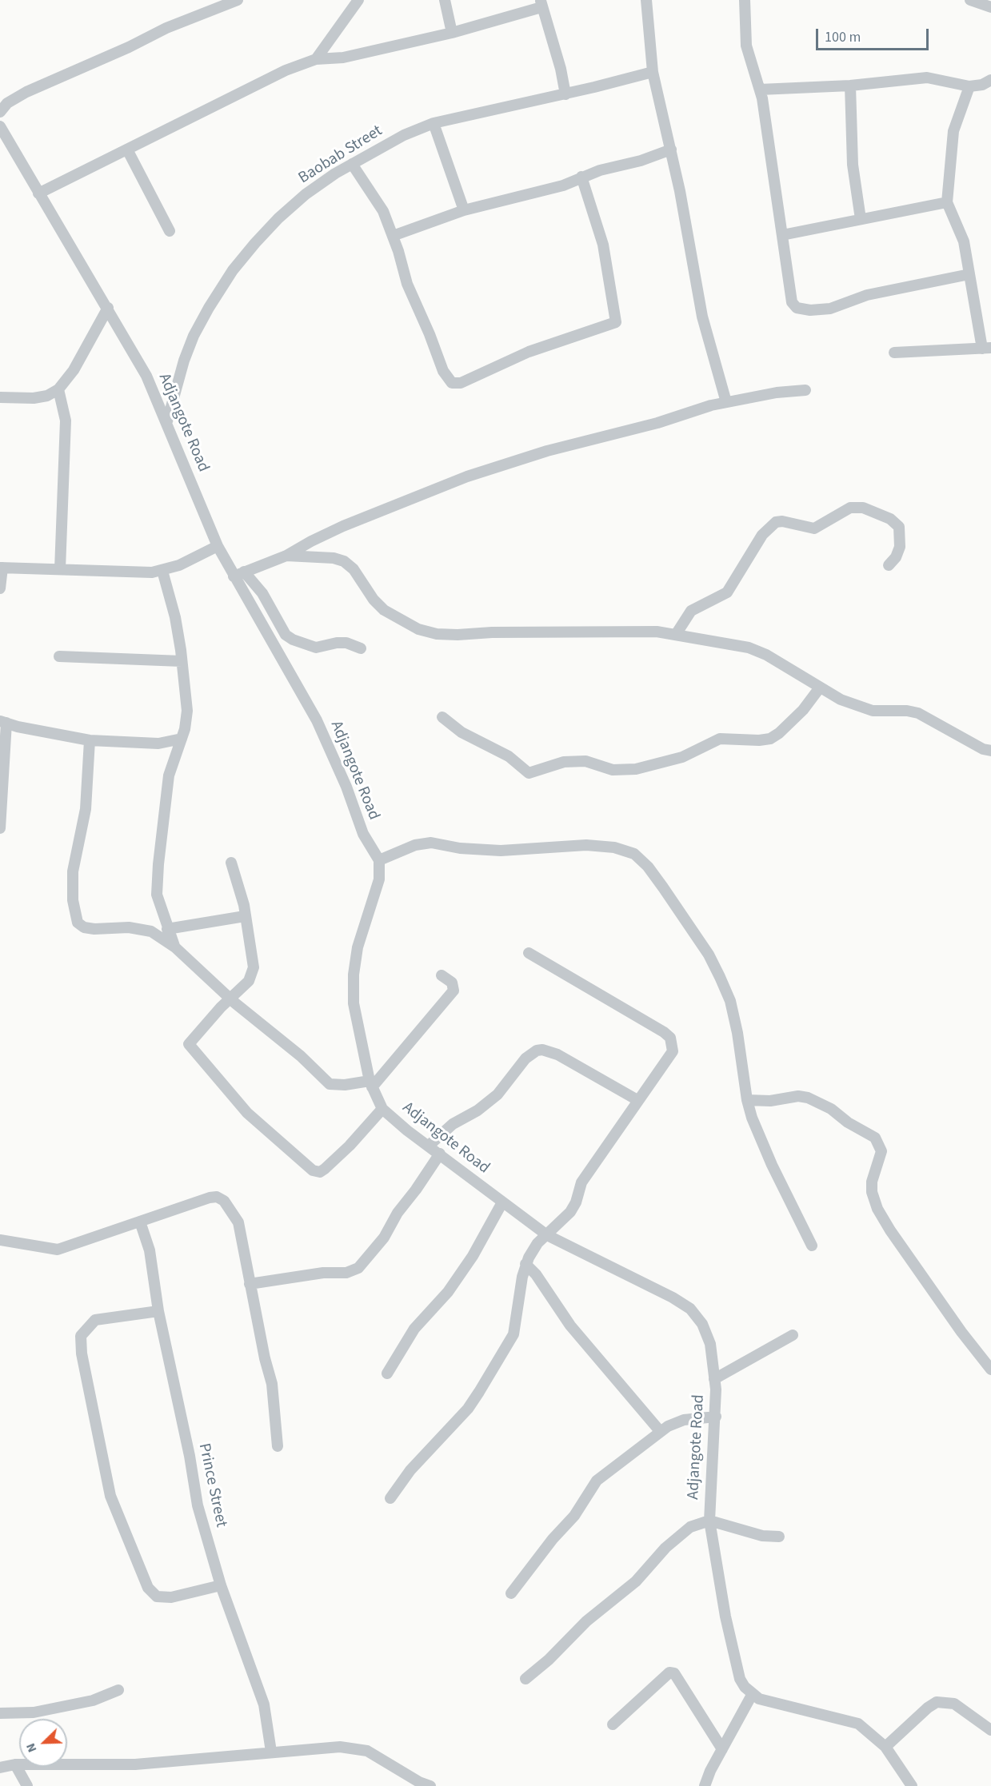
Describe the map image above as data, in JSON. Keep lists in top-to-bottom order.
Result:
{
  "streets": {
    "street": ["Baobab Street", "Adjangote Road", "Prince Street"]
  },
  "crossings": [
    ["Baobab Street", "Adjangote Road"]
  ],
  "scale_bar": "100 m",
  "north": "bottom left"
}
